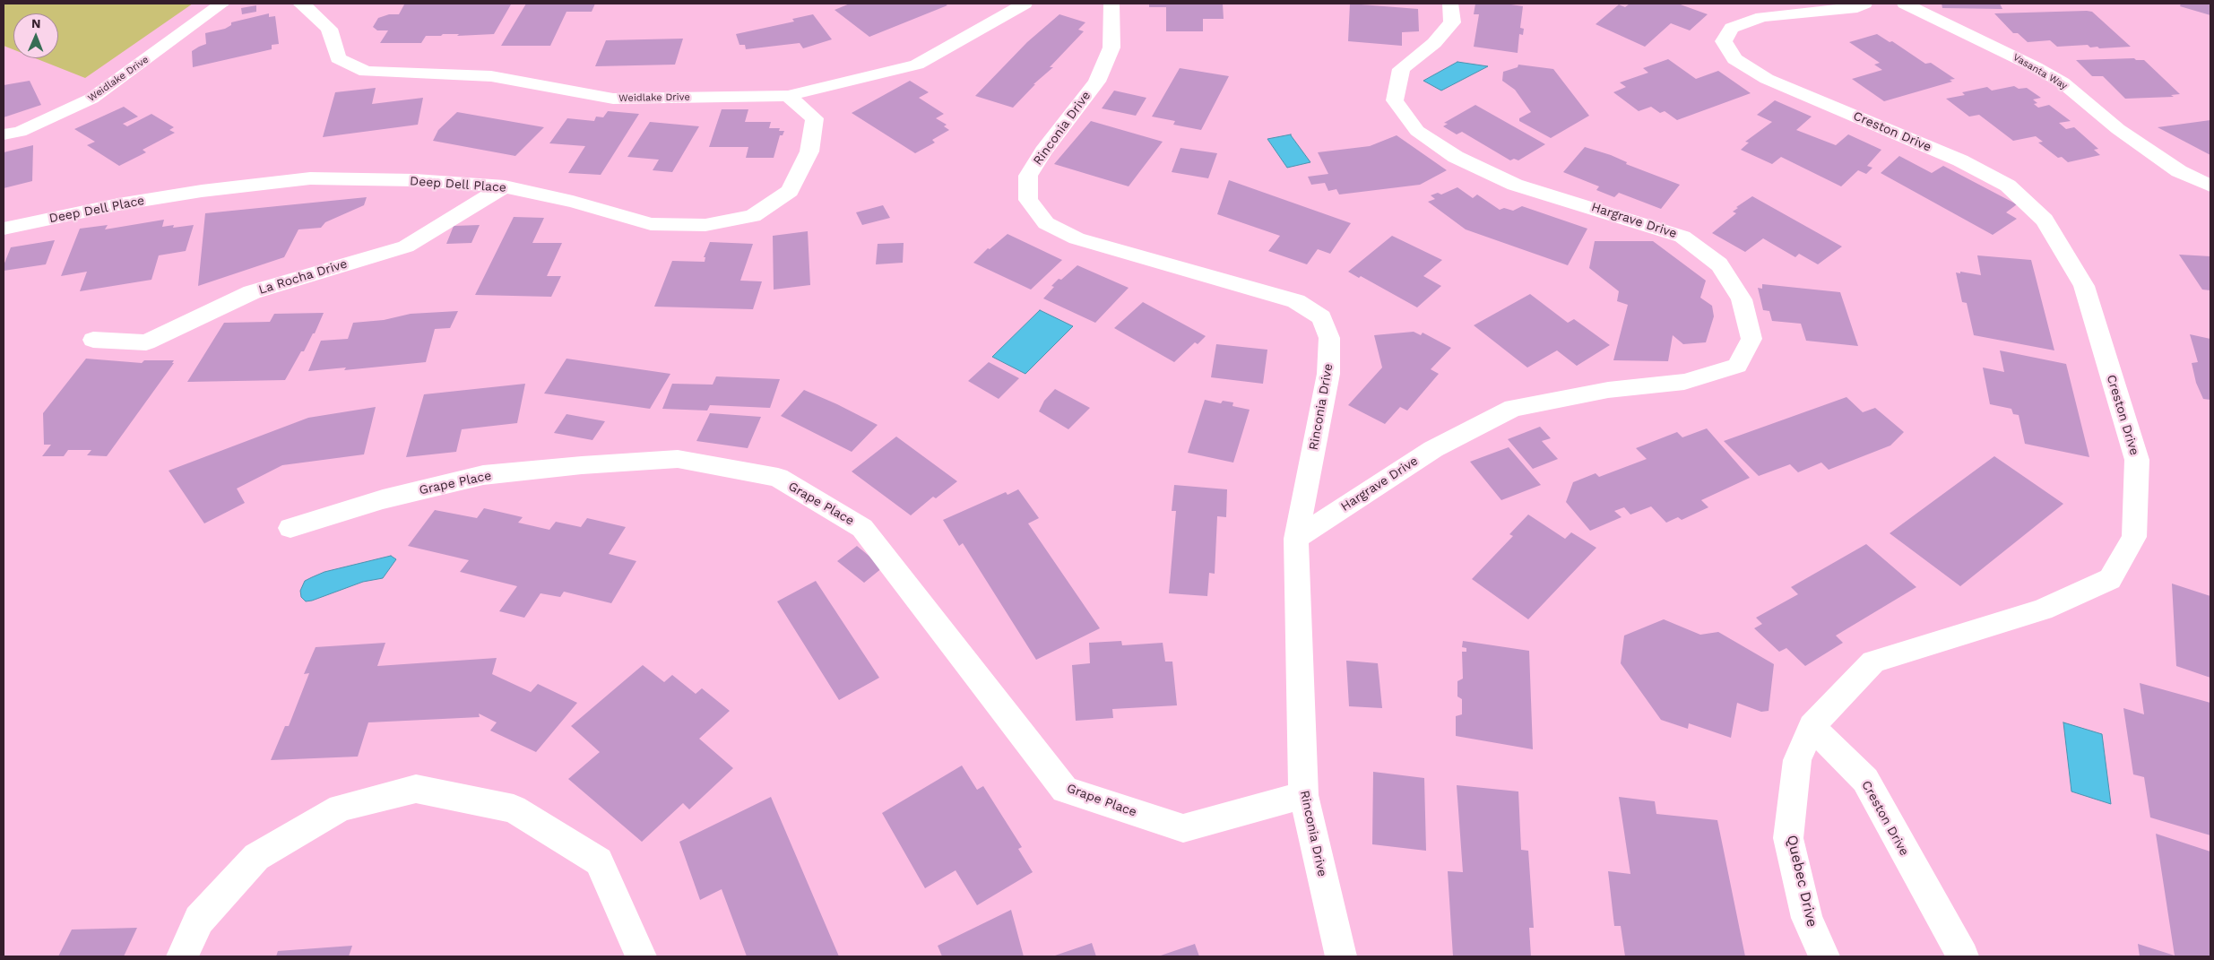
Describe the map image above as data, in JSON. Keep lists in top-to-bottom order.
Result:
{
  "streets": {
    "street": [
      "Vasanta Way",
      "Weidlake Drive",
      "Rinconia Drive",
      "Creston Drive",
      "Deep Dell Place",
      "Hargrave Drive",
      "La Rocha Drive",
      "Grape Place",
      "Quebec Drive"
    ]
  },
  "crossings": [
    ["Weidlake Drive", "Deep Dell Place"],
    ["Rinconia Drive", "Hargrave Drive"],
    ["Rinconia Drive", "Grape Place"],
    ["Creston Drive", "Quebec Drive"],
    ["Deep Dell Place", "La Rocha Drive"]
  ],
  "north": "top"
}
